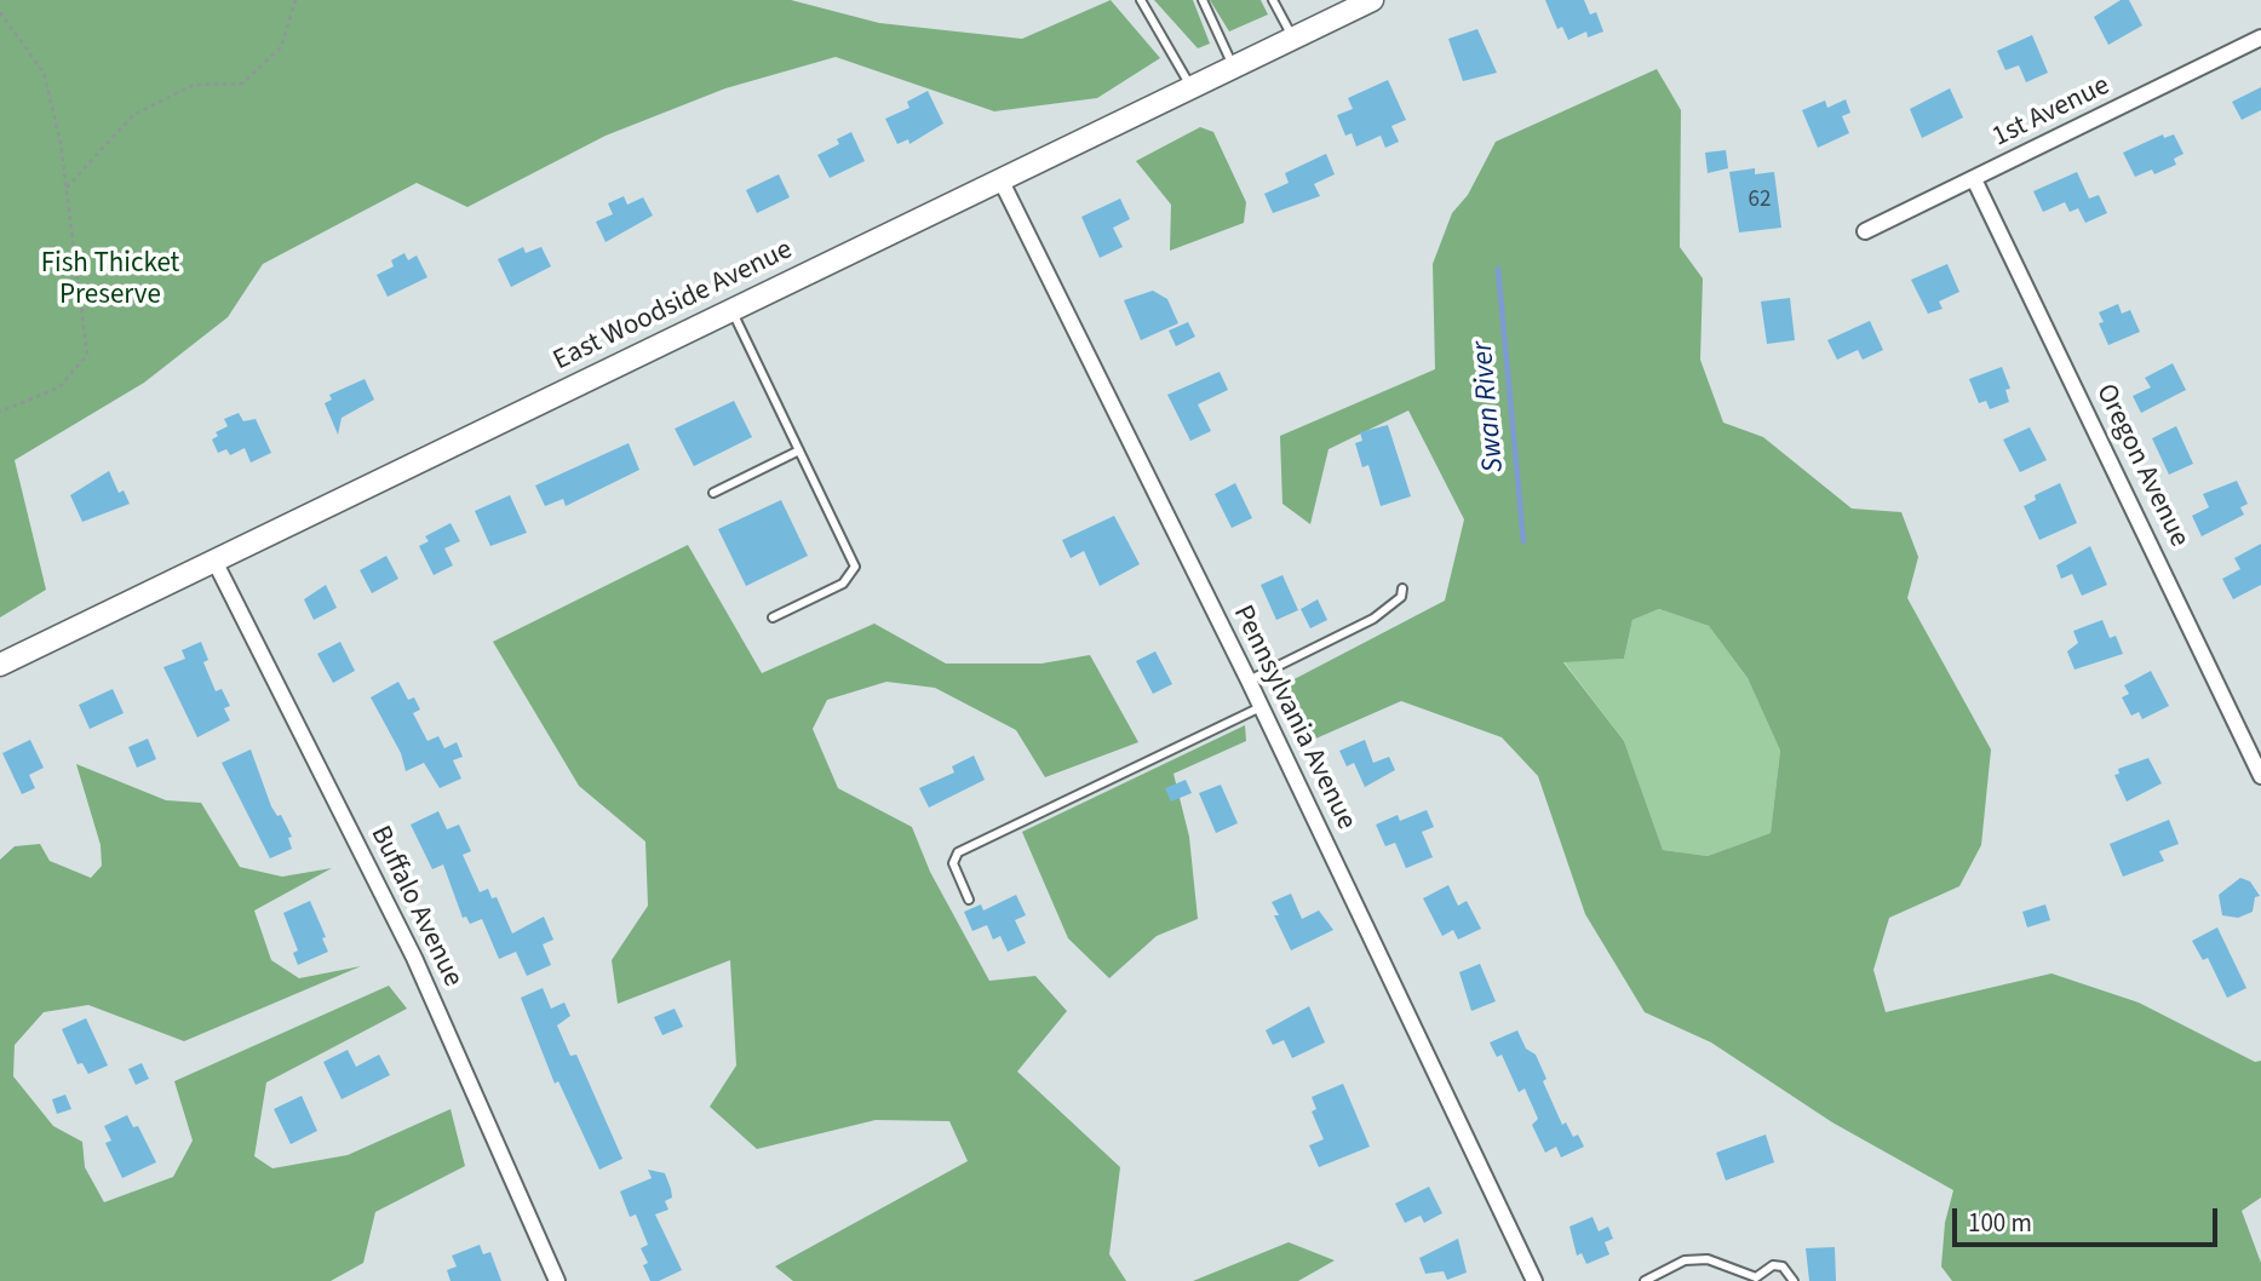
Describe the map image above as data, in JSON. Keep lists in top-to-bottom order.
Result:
{
  "streets": {
    "main road": ["East Woodside Avenue"],
    "street": [
      "1st Avenue",
      "Oregon Avenue",
      "Pennsylvania Avenue",
      "Buffalo Avenue"
    ]
  },
  "crossings": [
    ["1st Avenue", "Oregon Avenue"],
    ["East Woodside Avenue", "Pennsylvania Avenue"],
    ["East Woodside Avenue", "Buffalo Avenue"]
  ],
  "water": ["Swan River"],
  "parks": ["Fish Thicket Preserve"],
  "house_numbers": ["62"],
  "scale_bar": "100 m"
}
